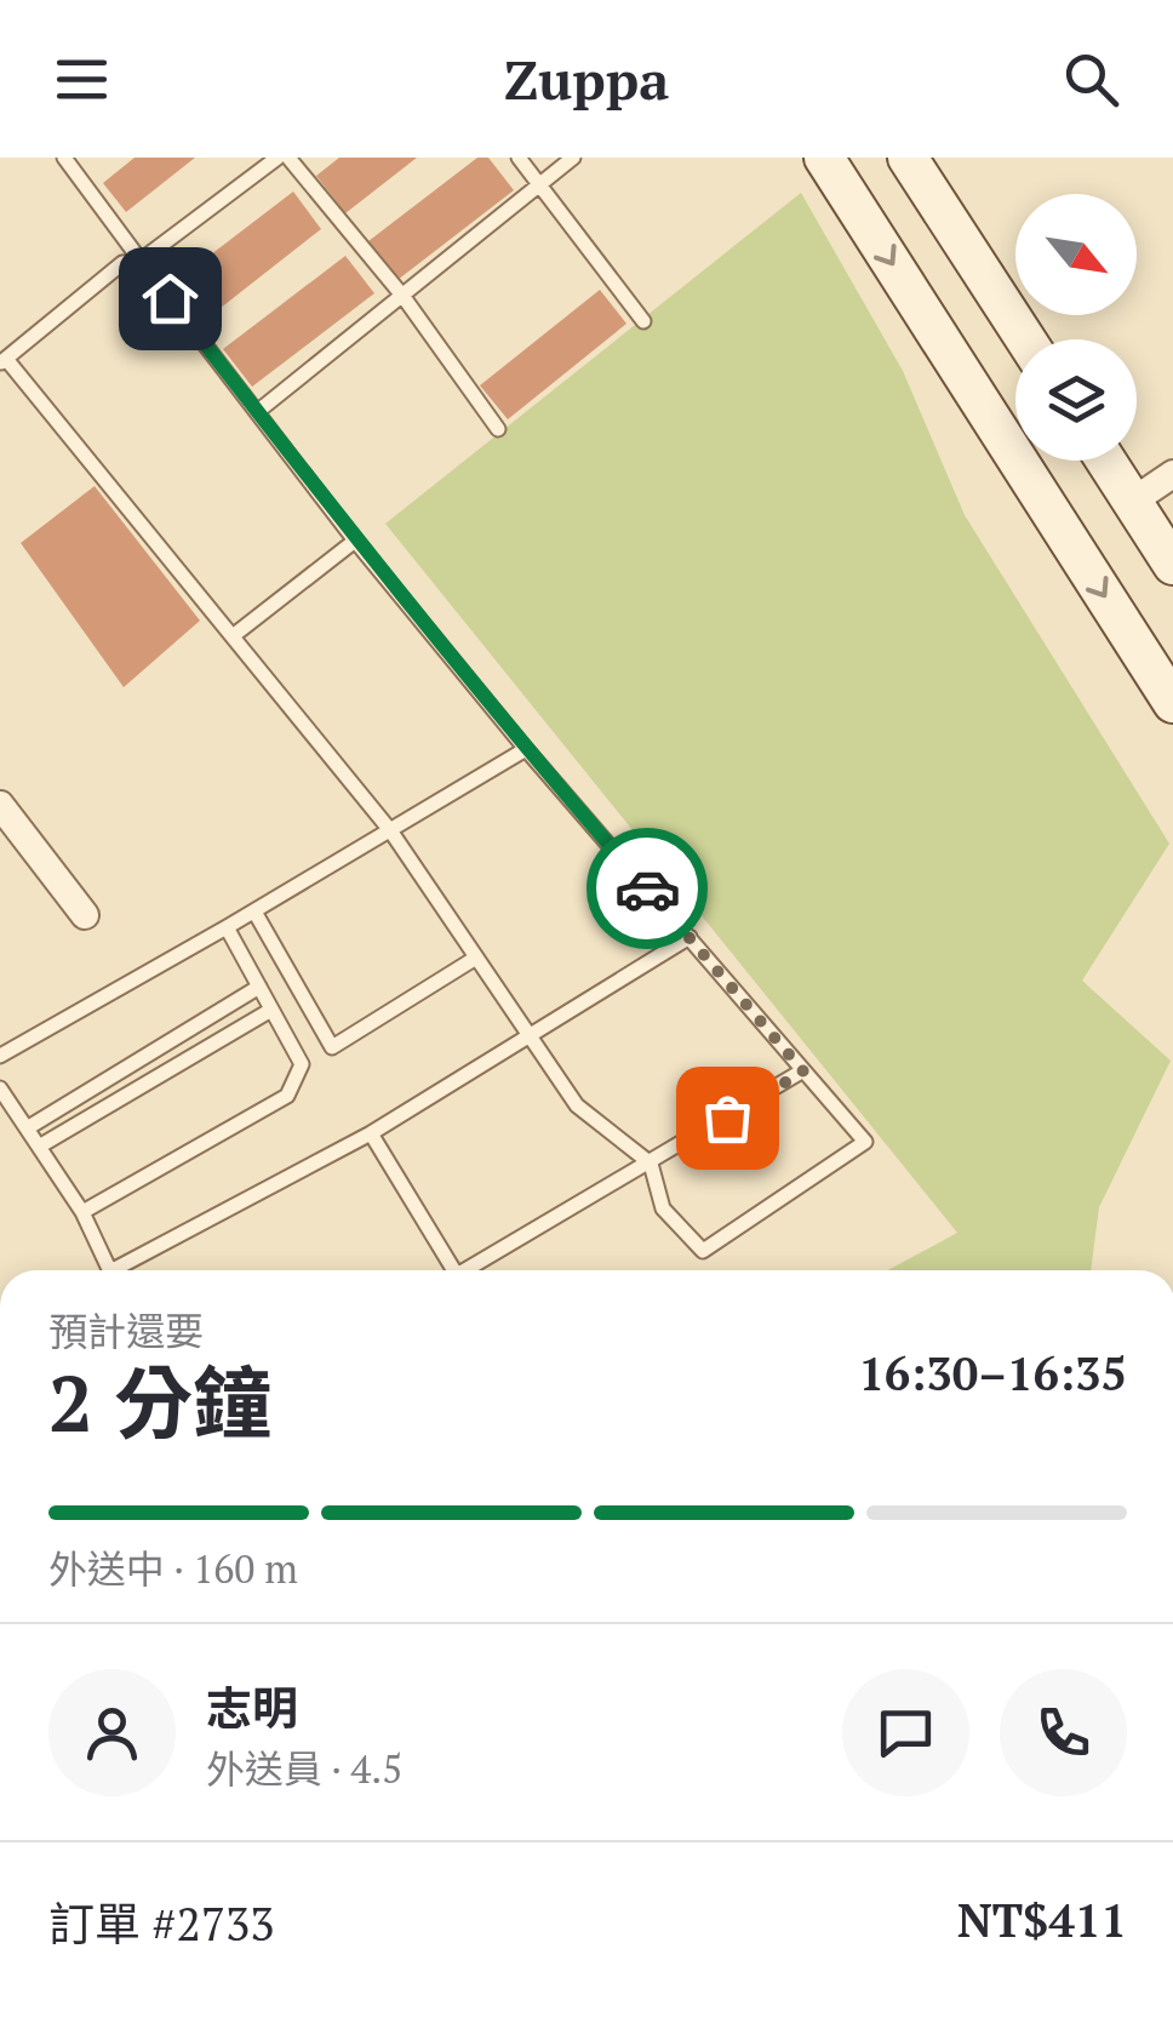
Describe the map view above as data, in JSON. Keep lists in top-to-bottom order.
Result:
{
  "north": "bottom right",
  "page": {
    "header": "Zuppa",
    "heading": ["2 分鐘", "預計還要", "16:30–16:35"],
    "panel": [
      "志明",
      "外送員 · 4.5",
      "訂單 #2733",
      "NT$411"
    ],
    "bar": "外送中 · 160 m"
  }
}
